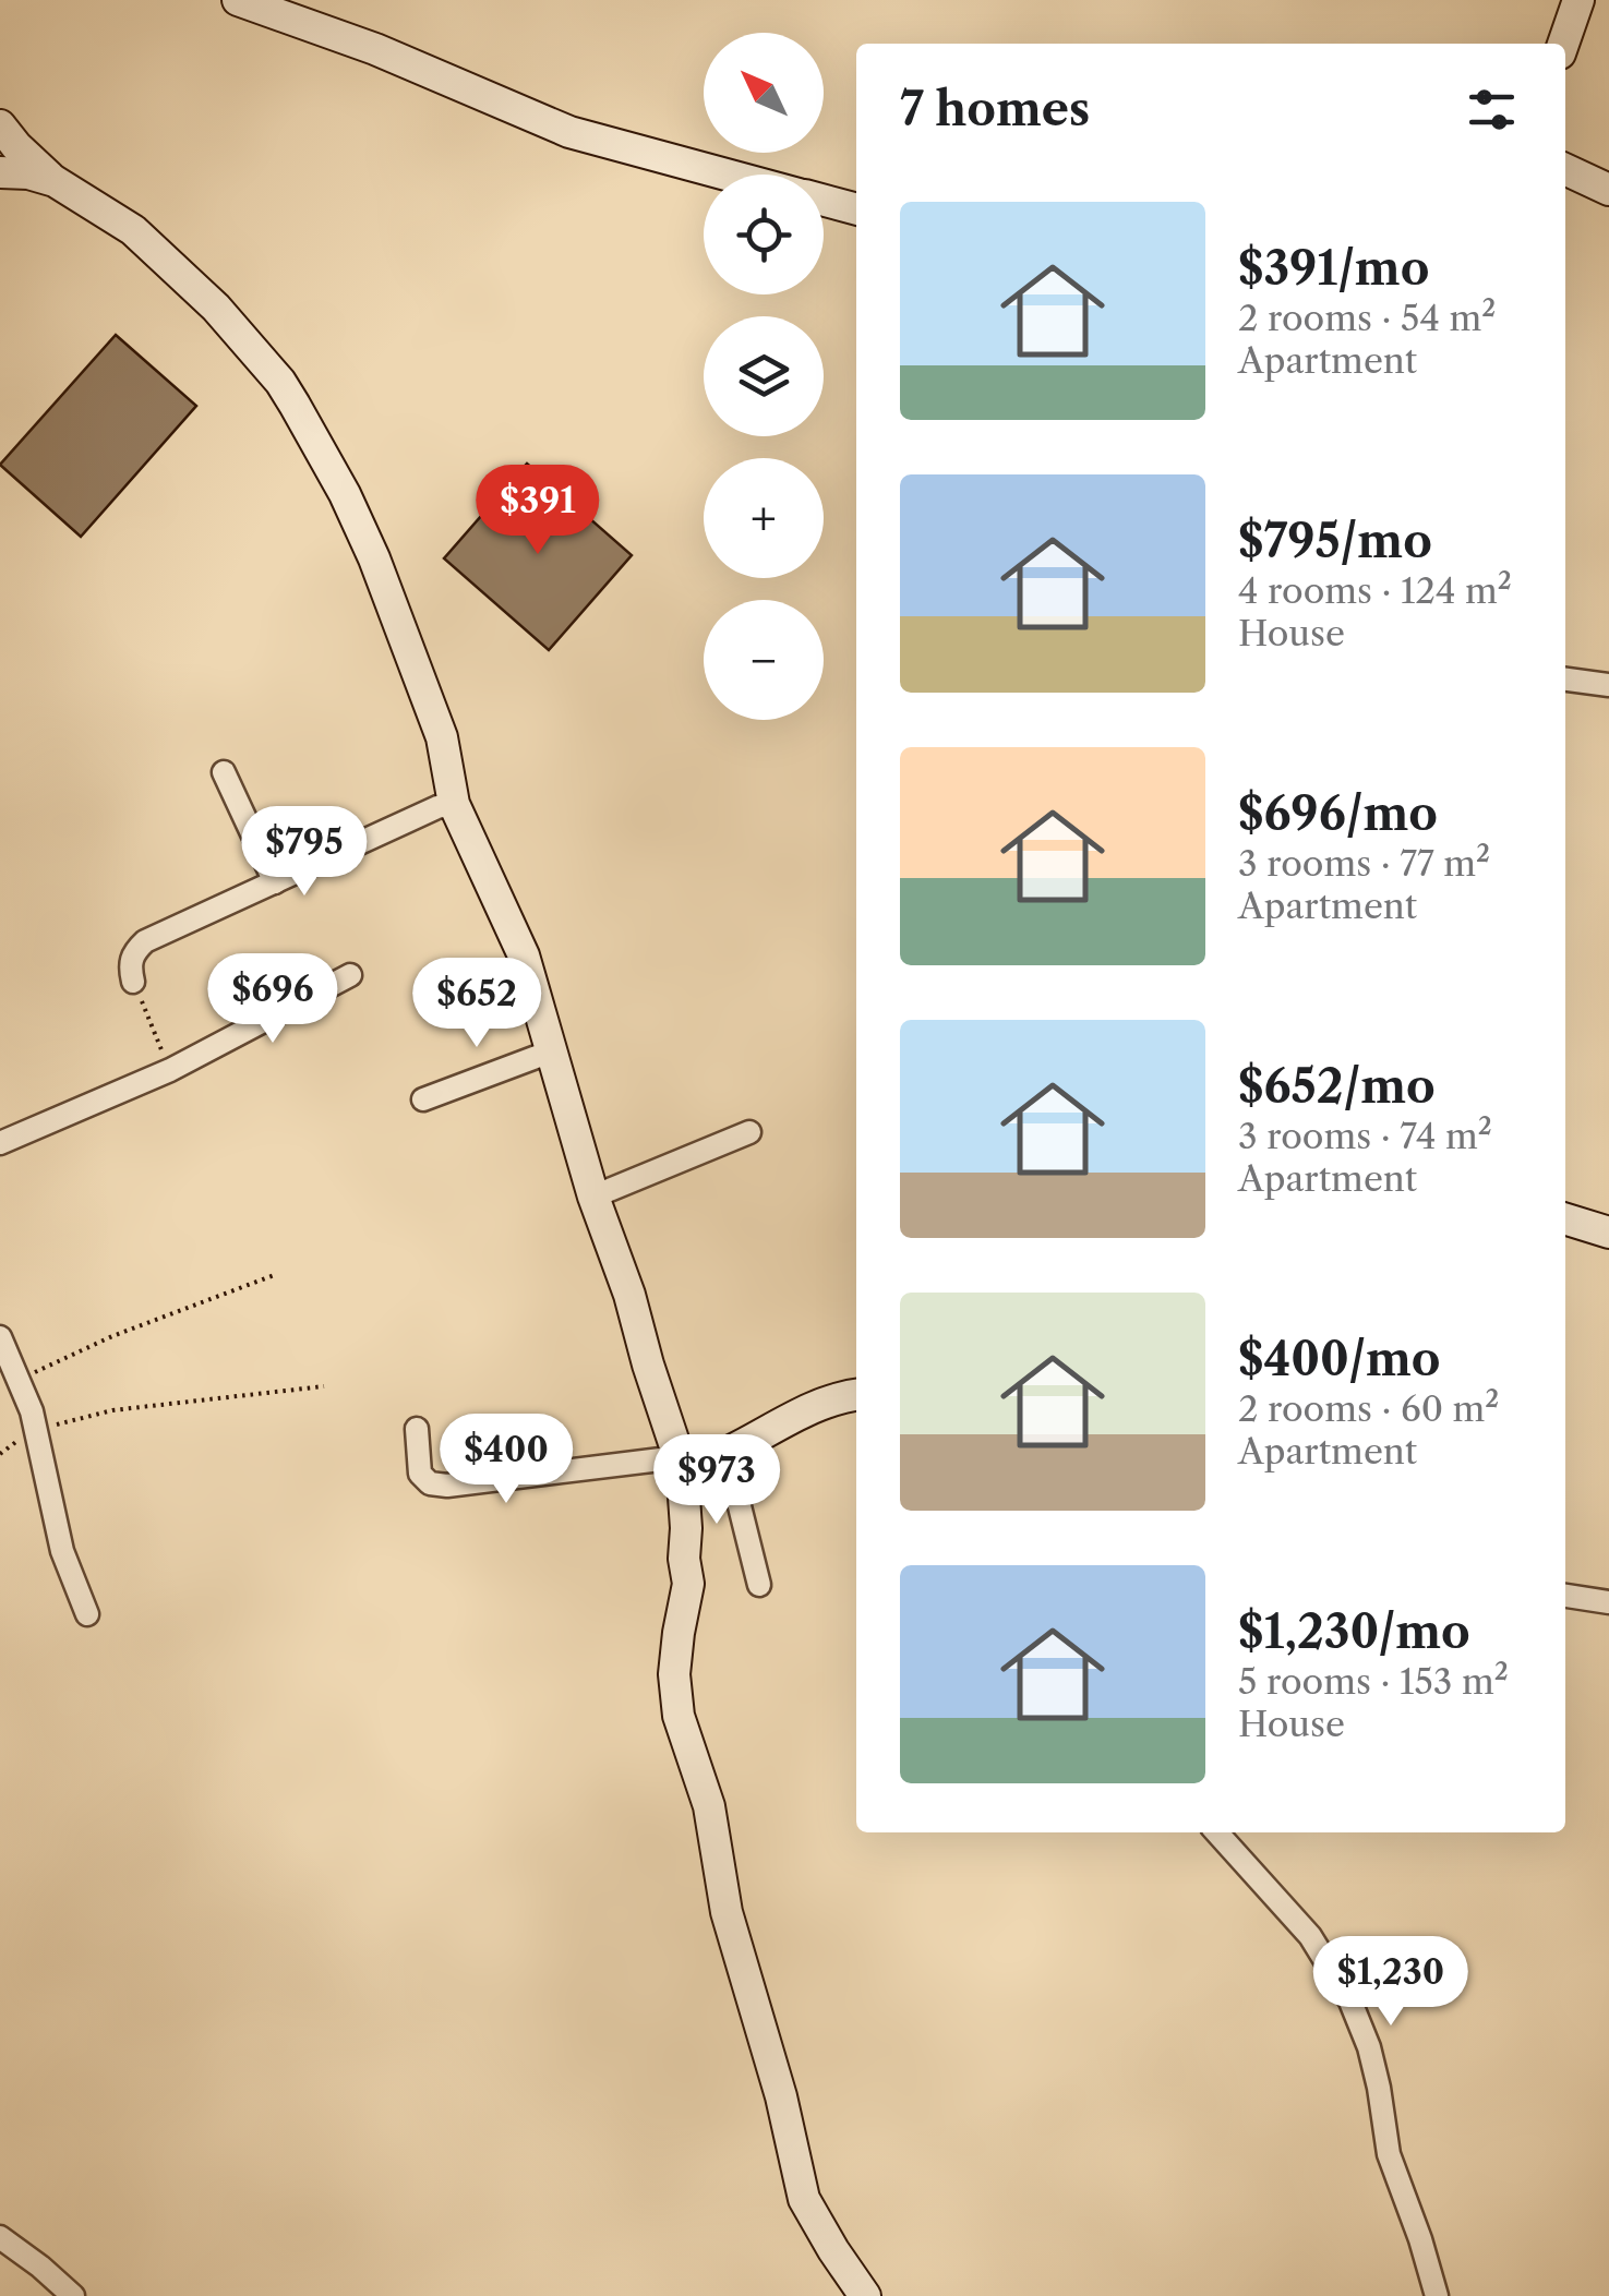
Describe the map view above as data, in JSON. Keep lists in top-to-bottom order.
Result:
{
  "north": "top left",
  "page": {
    "map_buttons": ["+", "−"],
    "heading": "7 homes",
    "list": [
      {
        "name": "$391/mo",
        "note": "2 rooms · 54 m² · Apartment"
      },
      {
        "name": "$795/mo",
        "note": "4 rooms · 124 m² · House"
      },
      {
        "name": "$696/mo",
        "note": "3 rooms · 77 m² · Apartment"
      },
      {
        "name": "$652/mo",
        "note": "3 rooms · 74 m² · Apartment"
      },
      {
        "name": "$400/mo",
        "note": "2 rooms · 60 m² · Apartment"
      },
      {
        "name": "$1,230/mo",
        "note": "5 rooms · 153 m² · House"
      }
    ],
    "price": [
      "$391",
      "$795",
      "$696",
      "$652",
      "$400",
      "$973",
      "$1,230"
    ]
  }
}
